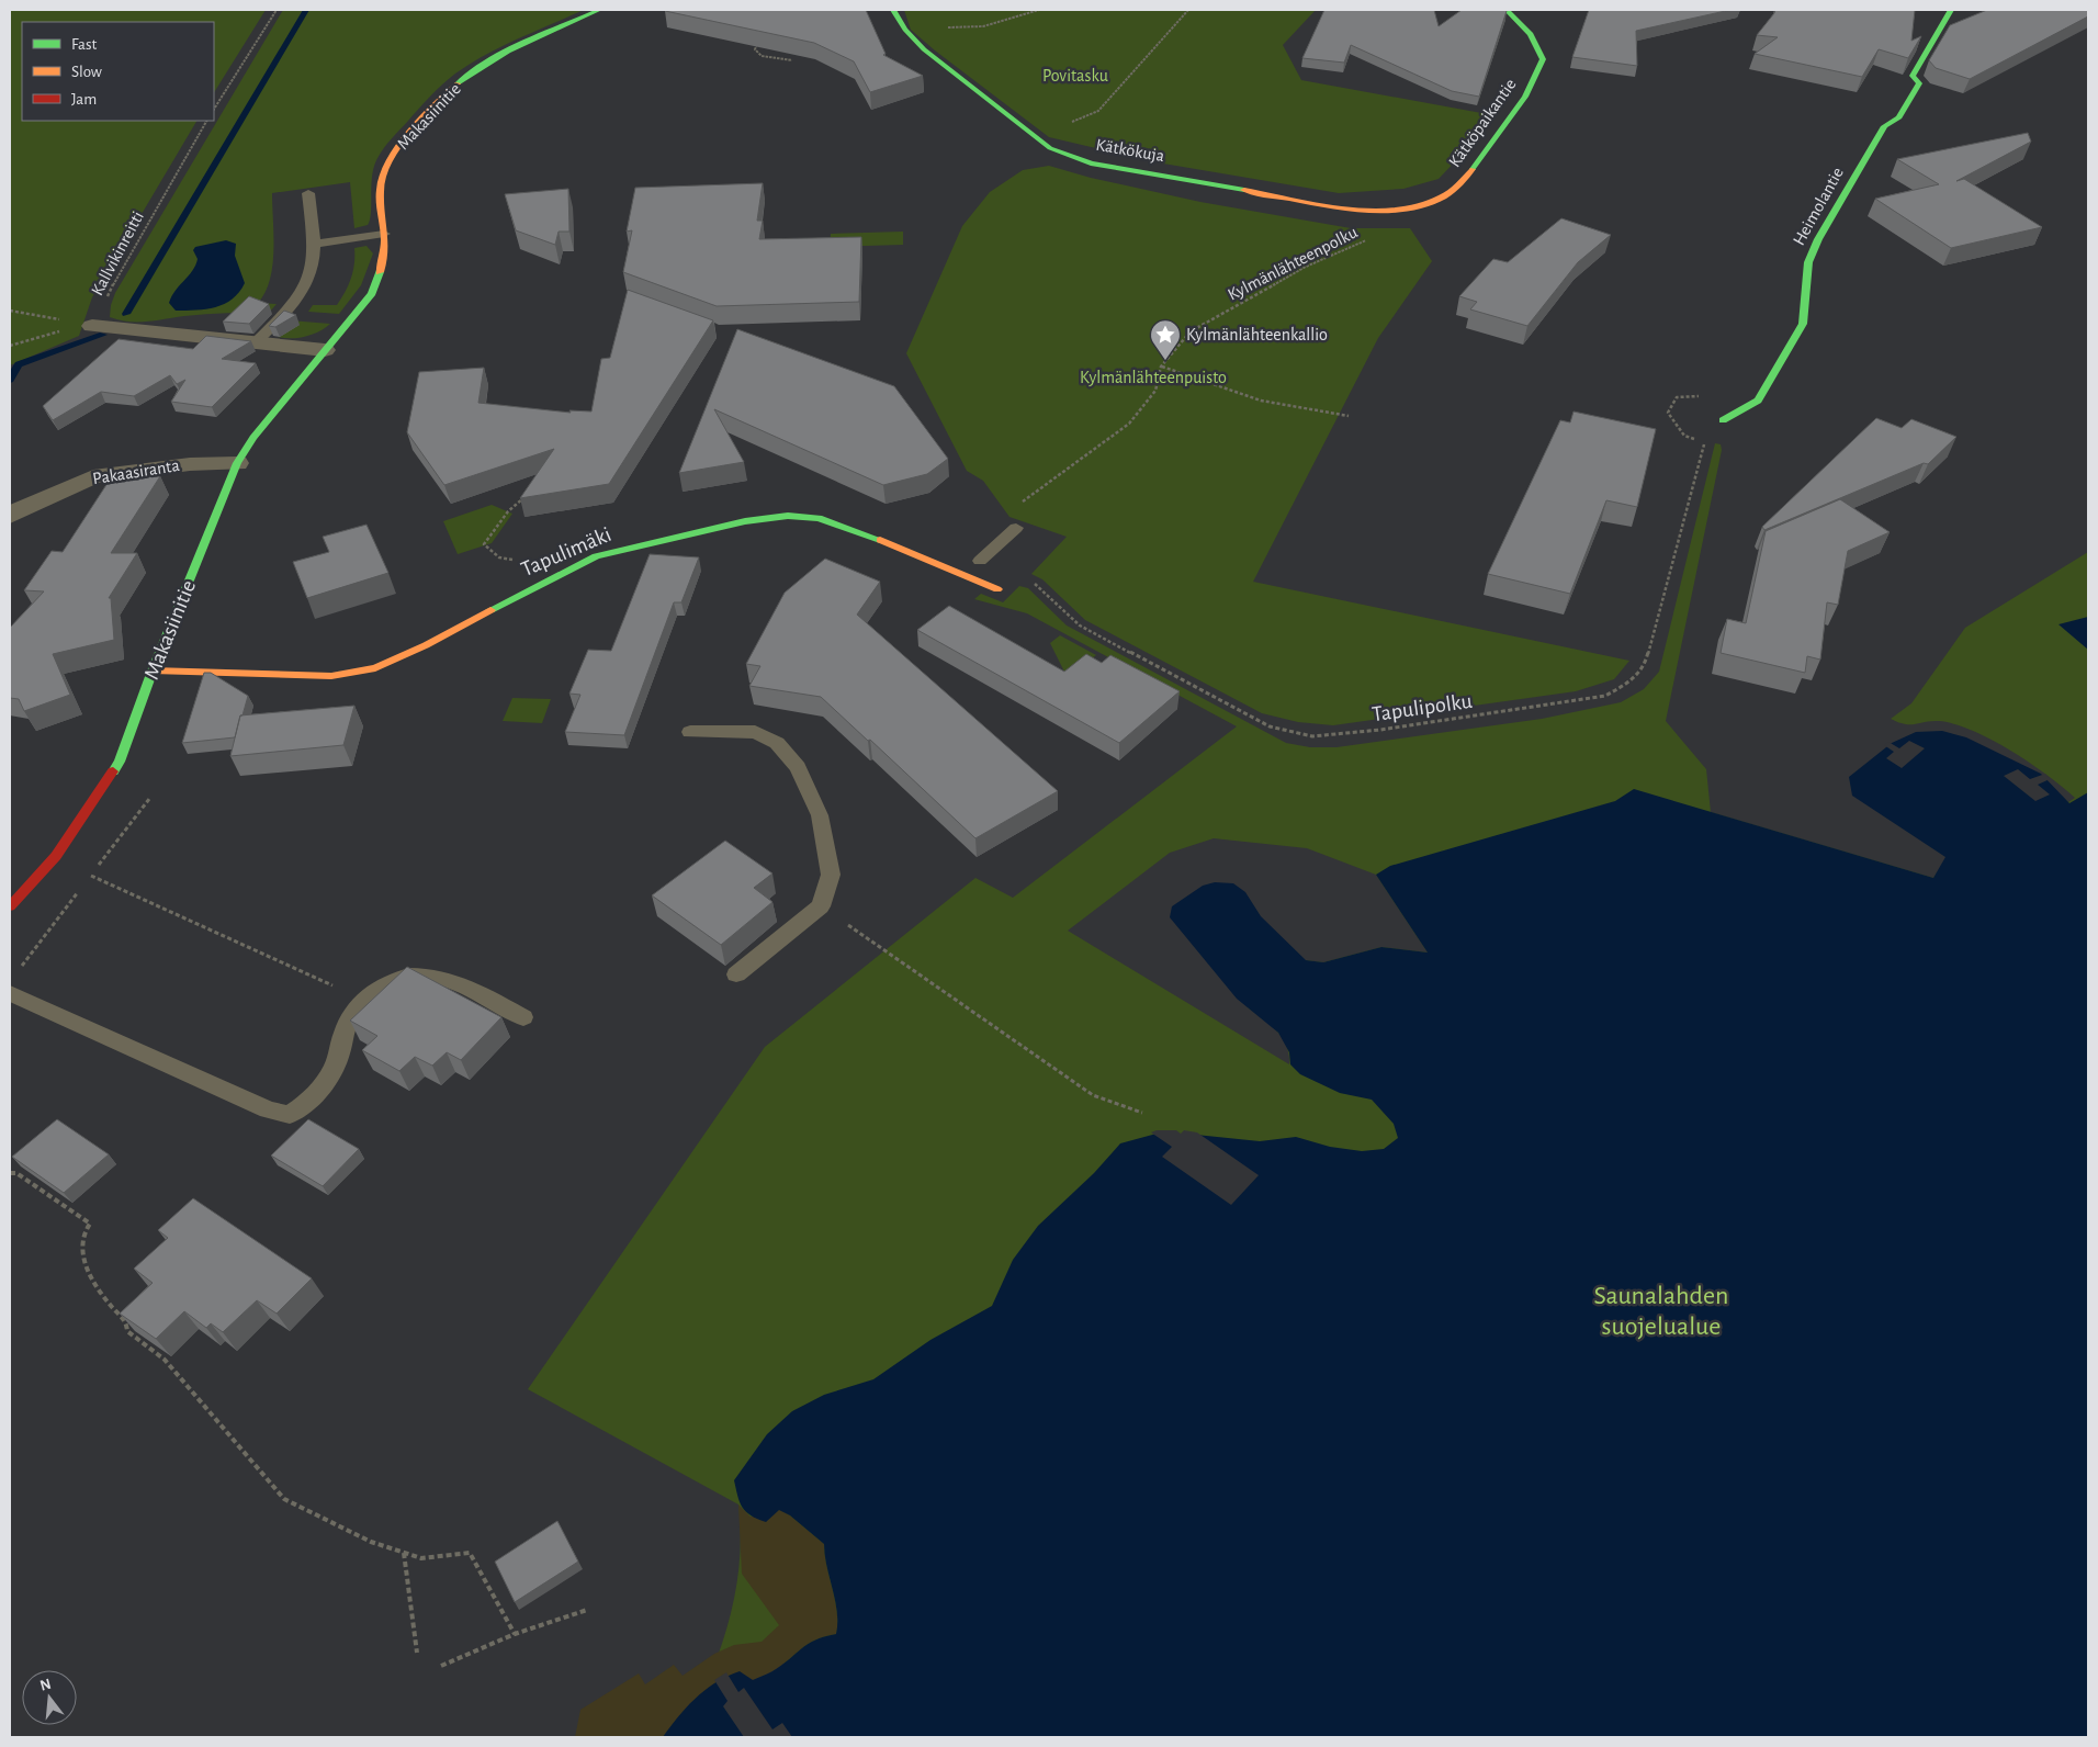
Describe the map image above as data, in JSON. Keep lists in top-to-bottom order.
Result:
{
  "streets": {
    "street": [
      "Makasiinitie",
      "Kätköpaikantie",
      "Kätkökuja",
      "Heimolantie",
      "Pakaasiranta",
      "Tapulimäki"
    ],
    "path": ["Kallvikinreitti", "Kylmänlähteenpolku", "Tapulipolku"]
  },
  "crossings": [
    ["Makasiinitie", "Pakaasiranta"],
    ["Makasiinitie", "Tapulimäki"],
    ["Kätköpaikantie", "Kätkökuja"],
    ["Kätköpaikantie", "Kylmänlähteenpolku"],
    ["Kätkökuja", "Kylmänlähteenpolku"],
    ["Heimolantie", "Tapulipolku"]
  ],
  "parks": ["Povitasku", "Kylmänlähteenpuisto", "Saunalahden suojelualue"],
  "places": {
    "place": ["Kylmänlähteenkallio"]
  },
  "legend": ["Fast", "Slow", "Jam"],
  "north": "top"
}
